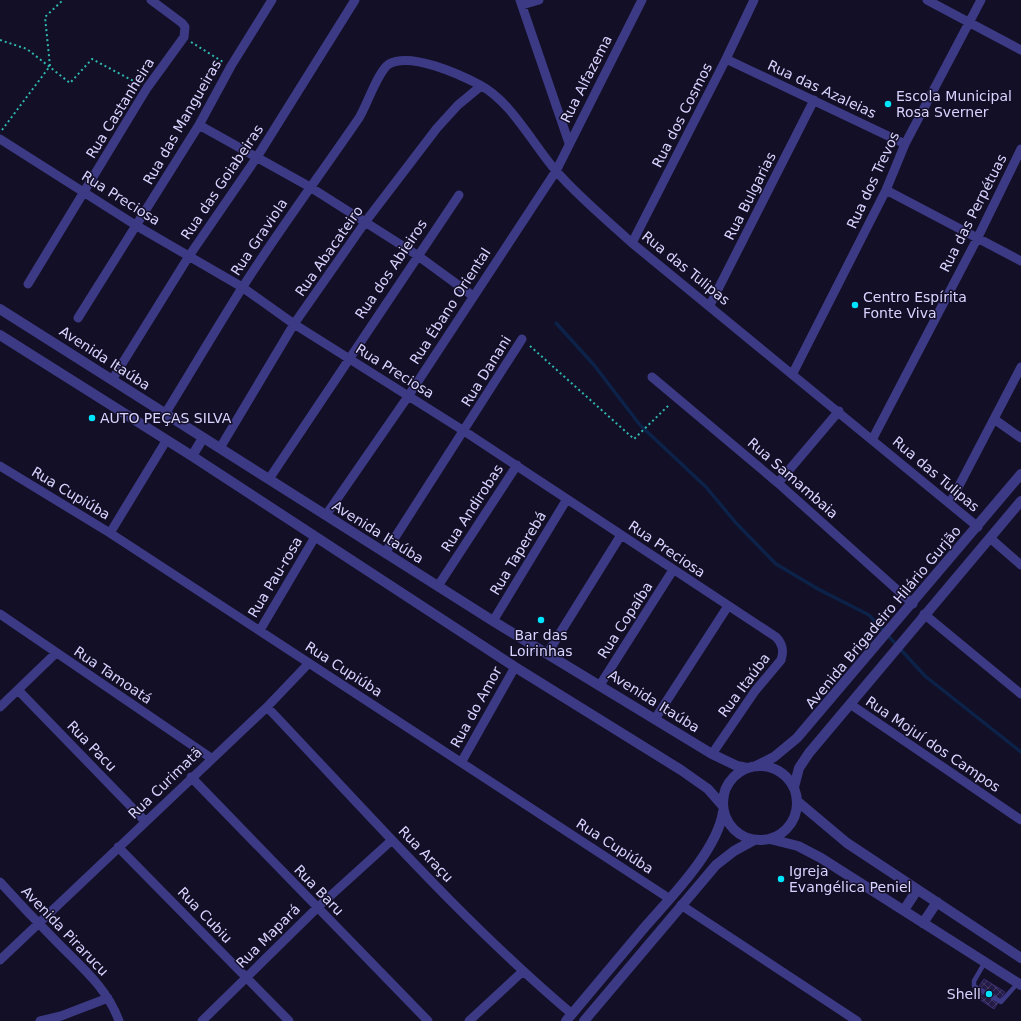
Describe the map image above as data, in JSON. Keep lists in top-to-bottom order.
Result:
{
  "streets": {
    "street": [
      "Rua Alfazema",
      "Rua das Azaleias",
      "Rua Castanheira",
      "Rua dos Cosmos",
      "Rua das Mangueiras",
      "Rua dos Trevos",
      "Rua das Goiabeiras",
      "Rua Bulgarias",
      "Rua Preciosa",
      "Rua das Perpétuas",
      "Rua Graviola",
      "Rua Abacateiro",
      "Rua das Tulipas",
      "Rua dos Abieiros",
      "Rua Ébano Oriental",
      "Avenida Itaúba",
      "Rua Danani",
      "Rua Samambaia",
      "Rua Cupiúba",
      "Rua Andirobas",
      "Rua Taperebá",
      "Rua Pau-rosa",
      "Avenida Brigadeiro Hilário Gurjão",
      "Rua Copaíba",
      "Rua Tamoatá",
      "Rua Itaúba",
      "Rua do Amor",
      "Rua Mojuí dos Campos",
      "Rua Pacu",
      "Rua Curimatã",
      "Rua Araçu",
      "Rua Baru",
      "Rua Cubiu",
      "Avenida Pirarucu",
      "Rua Mapará"
    ]
  },
  "crossings": [
    ["Rua Alfazema", "Rua das Tulipas"],
    ["Rua Alfazema", "Rua Ébano Oriental"],
    ["Rua das Azaleias", "Rua dos Cosmos"],
    ["Rua das Azaleias", "Rua dos Trevos"],
    ["Rua das Azaleias", "Rua Bulgarias"],
    ["Rua Castanheira", "Rua Preciosa"],
    ["Rua dos Cosmos", "Rua das Tulipas"],
    ["Rua das Mangueiras", "Rua Preciosa"],
    ["Rua dos Trevos", "Rua das Tulipas"],
    ["Rua das Goiabeiras", "Rua Preciosa"],
    ["Rua das Goiabeiras", "Avenida Itaúba"],
    ["Rua Bulgarias", "Rua das Tulipas"],
    ["Rua Preciosa", "Rua Graviola"],
    ["Rua Preciosa", "Rua Abacateiro"],
    ["Rua Preciosa", "Rua dos Abieiros"],
    ["Rua Preciosa", "Rua Ébano Oriental"],
    ["Rua Preciosa", "Rua Danani"],
    ["Rua Preciosa", "Rua Andirobas"],
    ["Rua Preciosa", "Rua Taperebá"],
    ["Rua Preciosa", "Rua Copaíba"],
    ["Rua Preciosa", "Rua Itaúba"],
    ["Rua das Perpétuas", "Rua das Tulipas"],
    ["Rua Graviola", "Rua das Tulipas"],
    ["Rua Graviola", "Avenida Itaúba"],
    ["Rua Abacateiro", "Rua das Tulipas"],
    ["Rua Abacateiro", "Avenida Itaúba"],
    ["Rua das Tulipas", "Rua Ébano Oriental"],
    ["Rua das Tulipas", "Avenida Brigadeiro Hilário Gurjão"],
    ["Rua dos Abieiros", "Avenida Itaúba"],
    ["Rua Ébano Oriental", "Avenida Itaúba"],
    ["Avenida Itaúba", "Rua Danani"],
    ["Avenida Itaúba", "Rua Andirobas"],
    ["Avenida Itaúba", "Rua Taperebá"],
    ["Avenida Itaúba", "Avenida Brigadeiro Hilário Gurjão"],
    ["Avenida Itaúba", "Rua Copaíba"],
    ["Avenida Itaúba", "Rua Itaúba"],
    ["Rua Danani", "Rua Samambaia"],
    ["Rua Samambaia", "Avenida Brigadeiro Hilário Gurjão"],
    ["Rua Cupiúba", "Rua Pau-rosa"],
    ["Rua Cupiúba", "Rua do Amor"],
    ["Rua Cupiúba", "Rua Curimatã"],
    ["Rua Tamoatá", "Rua Curimatã"],
    ["Rua Pacu", "Rua Curimatã"],
    ["Rua Curimatã", "Rua Araçu"],
    ["Rua Curimatã", "Rua Baru"],
    ["Rua Curimatã", "Rua Cubiu"],
    ["Rua Curimatã", "Avenida Pirarucu"],
    ["Rua Araçu", "Rua Mapará"],
    ["Rua Baru", "Rua Mapará"],
    ["Rua Cubiu", "Rua Mapará"]
  ],
  "places": [
    "Escola Municipal Rosa Sverner",
    "Centro Espírita Fonte Viva",
    "AUTO PEÇAS SILVA",
    "Bar das Loirinhas",
    "Igreja Evangélica Peniel",
    "Shell"
  ]
}
